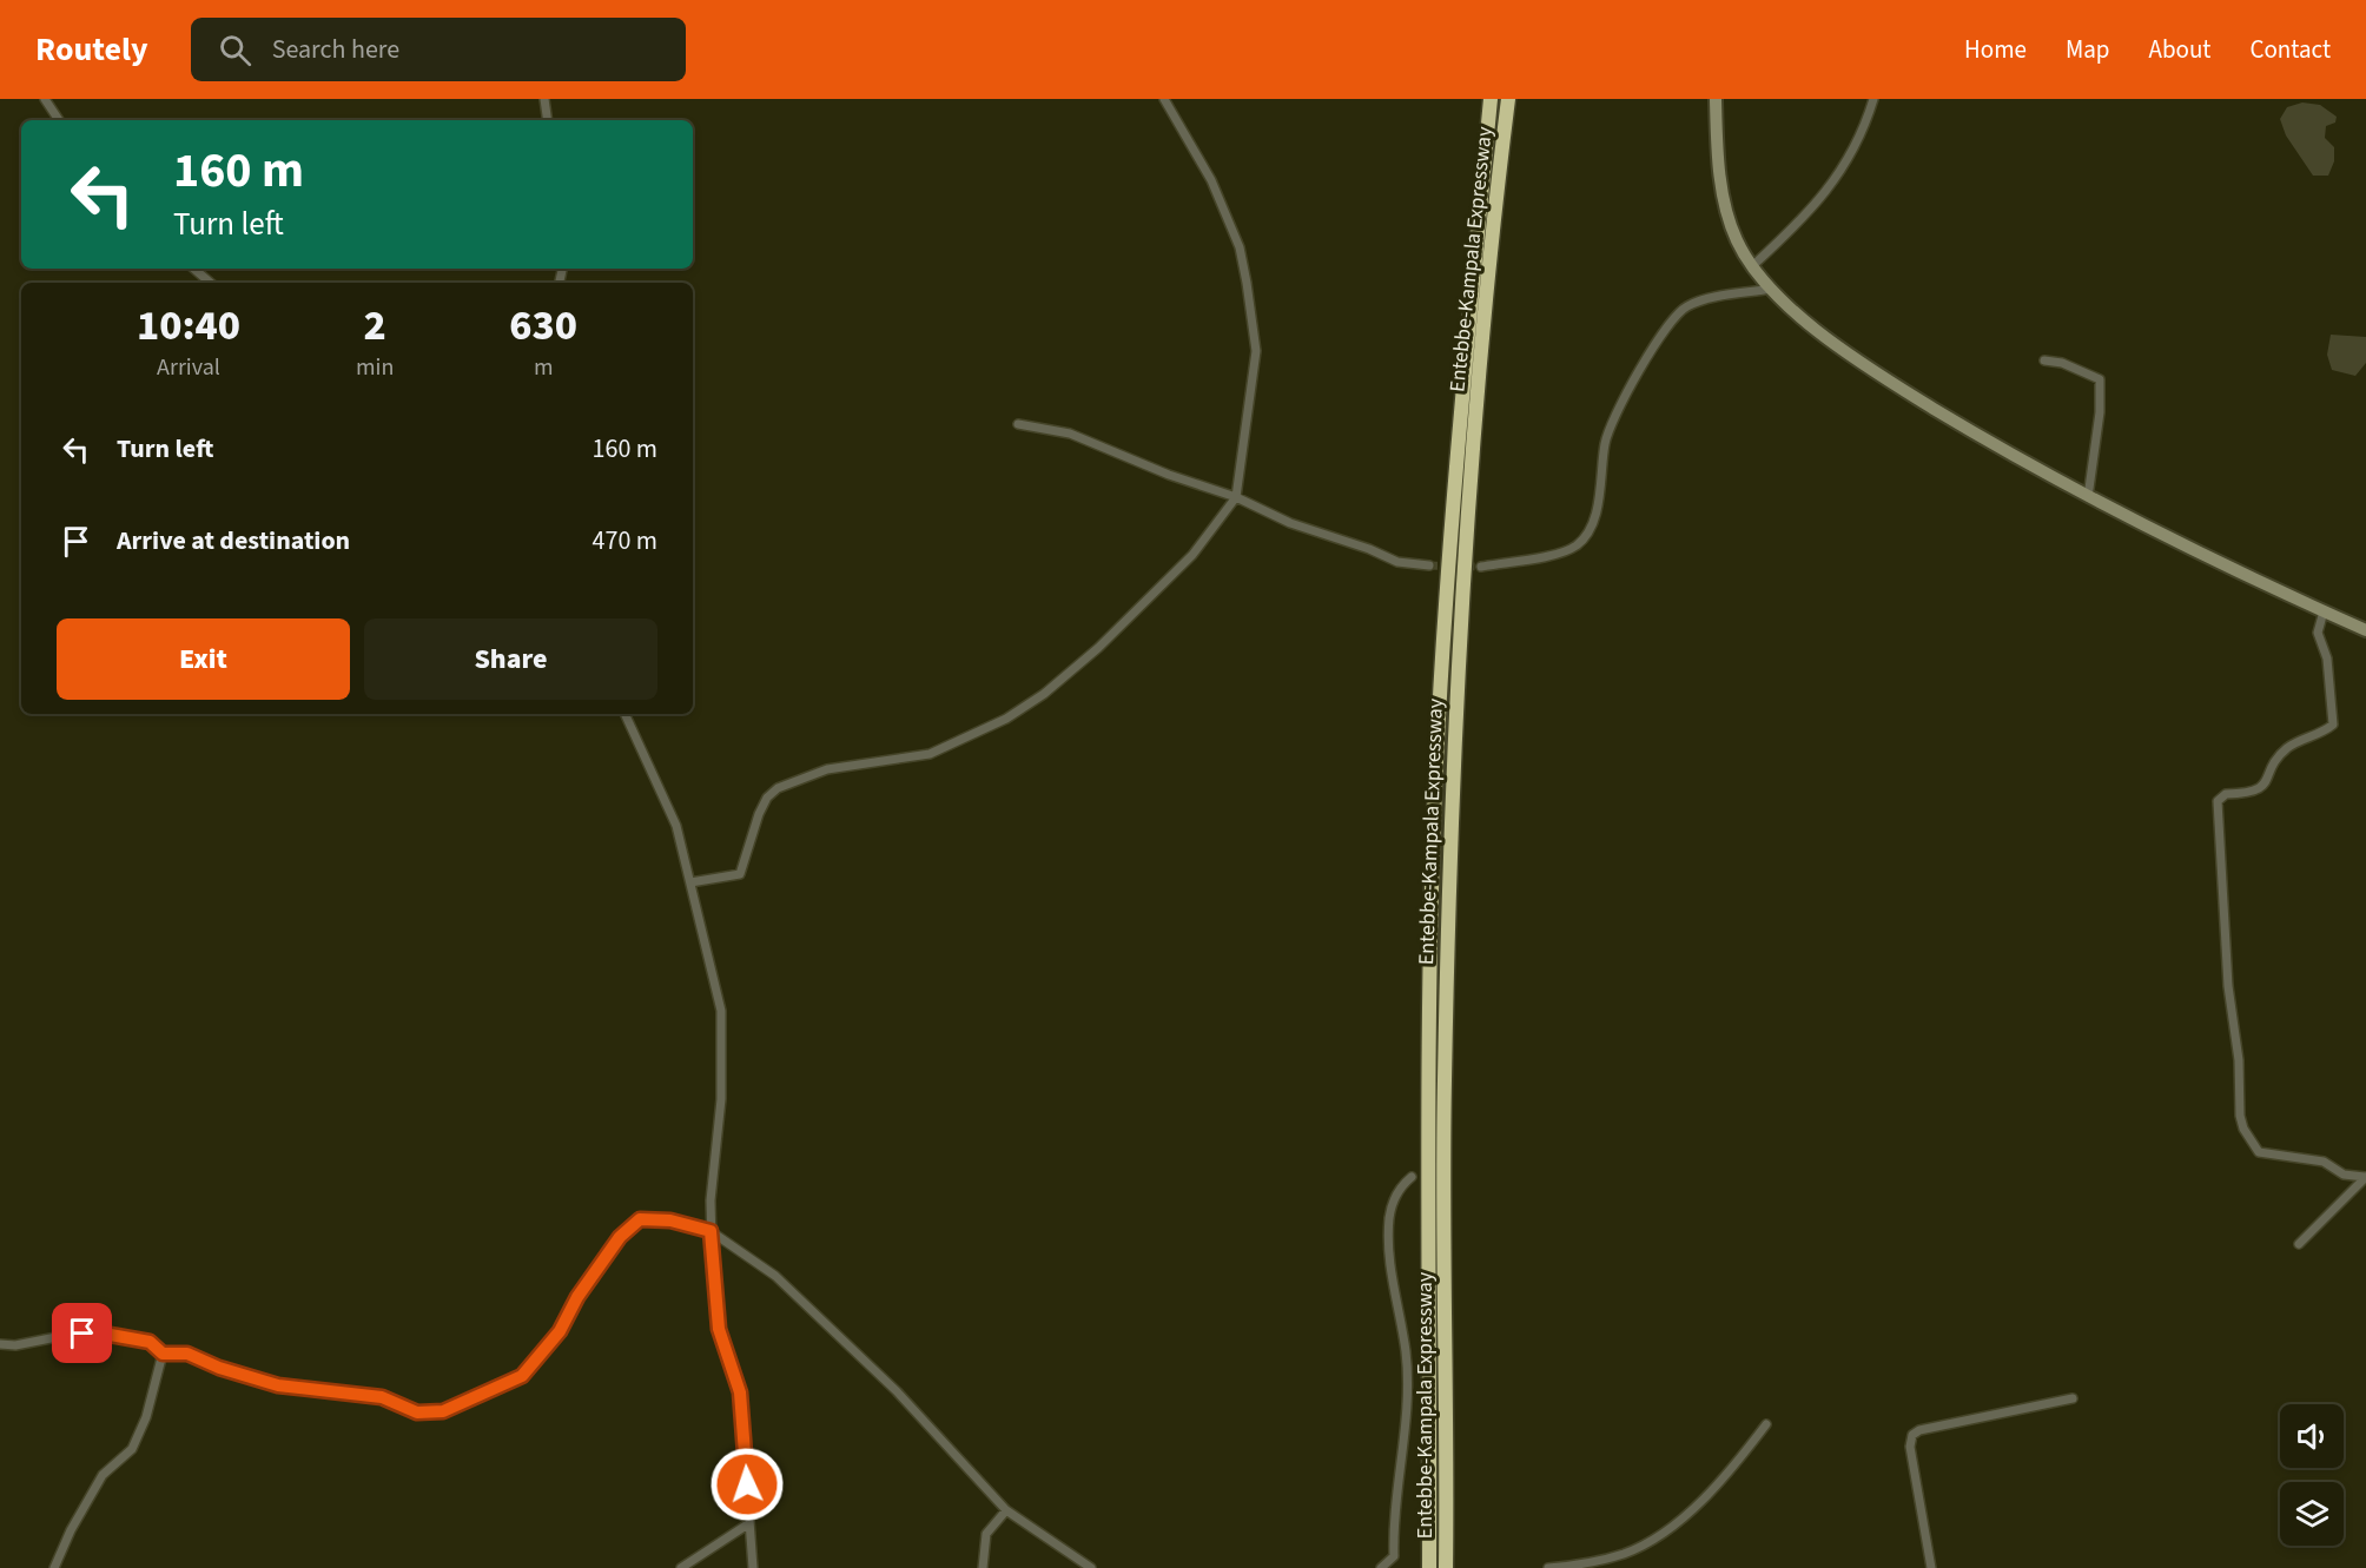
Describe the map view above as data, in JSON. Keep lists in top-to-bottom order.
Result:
{
  "streets": {
    "highway": ["Entebbe-Kampala Expressway"]
  },
  "page": {
    "header": "Routely",
    "search": "Search here",
    "nav": [
      "Home",
      "Map",
      "About",
      "Contact"
    ],
    "turn": ["160 m", "Turn left"],
    "eta": [
      "10:40",
      "Arrival",
      "2",
      "min",
      "630",
      "m"
    ],
    "list": [
      {
        "name": "Turn left",
        "value": "160 m"
      },
      {
        "name": "Arrive at destination",
        "value": "470 m"
      }
    ],
    "buttons": ["Exit", "Share"]
  }
}
